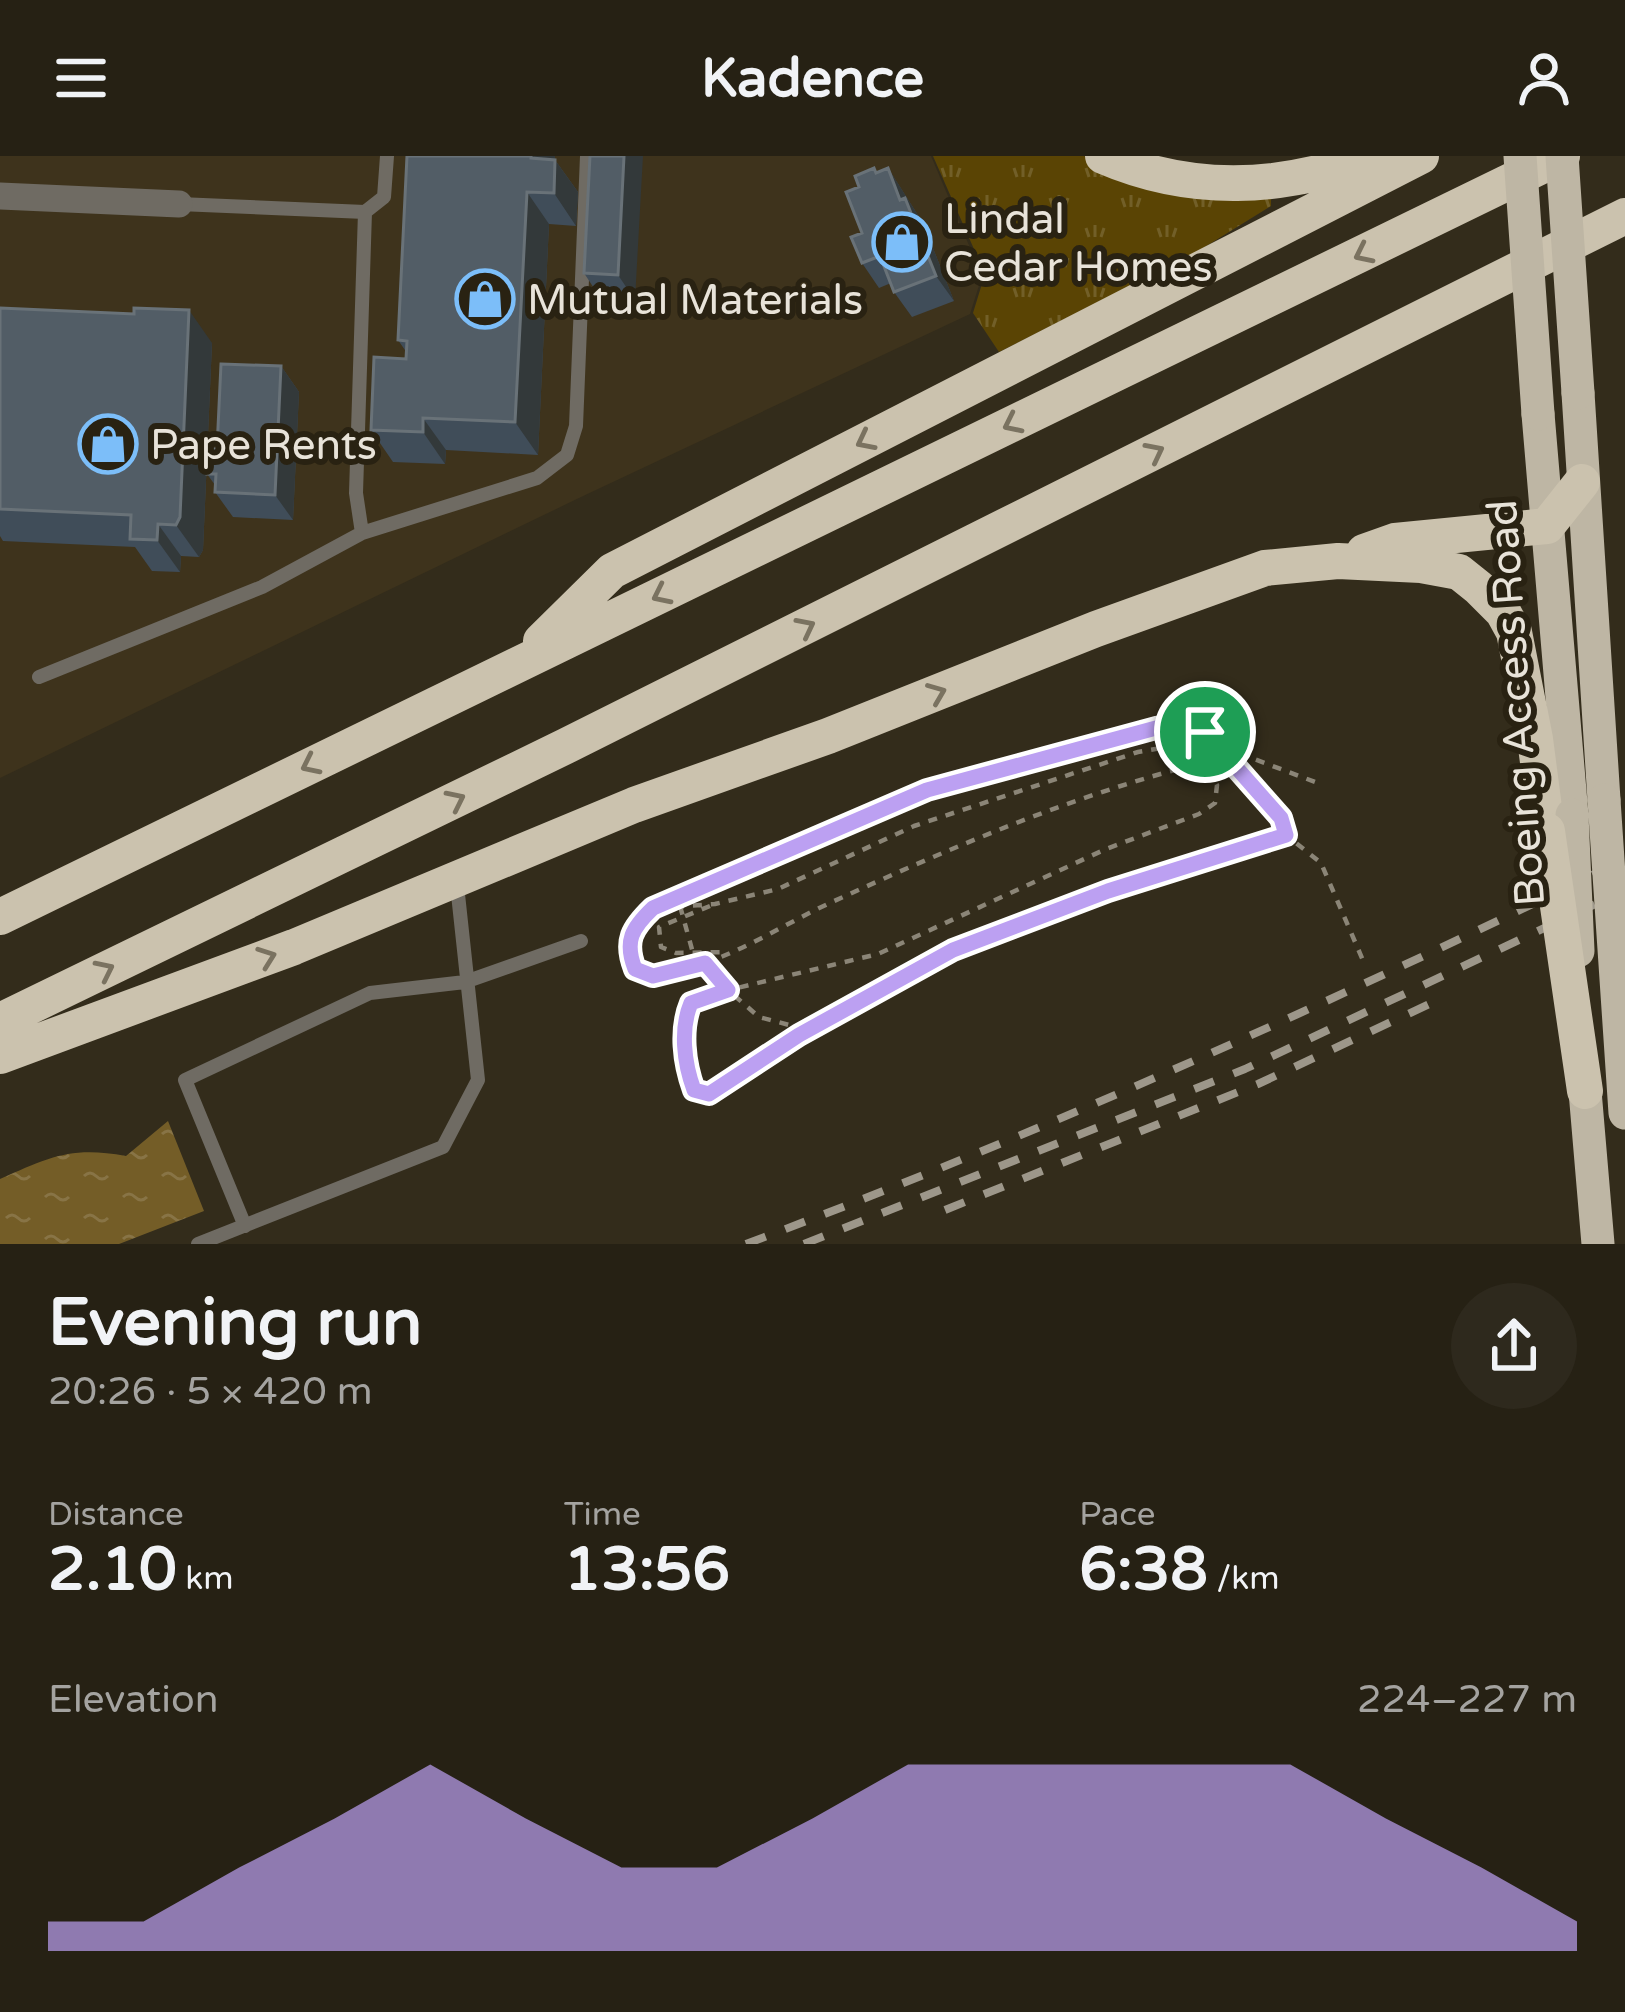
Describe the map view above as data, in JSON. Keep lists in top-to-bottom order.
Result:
{
  "streets": {
    "highway": ["Boeing Access Road"]
  },
  "places": {
    "shop": ["Lindal Cedar Homes", "Mutual Materials", "Pape Rents"]
  },
  "page": {
    "header": "Kadence",
    "heading": ["Evening run", "20:26 · 5 × 420 m"],
    "stats": [
      ["Distance", "2.10 km"],
      ["Time", "13:56"],
      ["Pace", "6:38 /km"]
    ],
    "chart": ["Elevation", "224–227 m"]
  }
}
